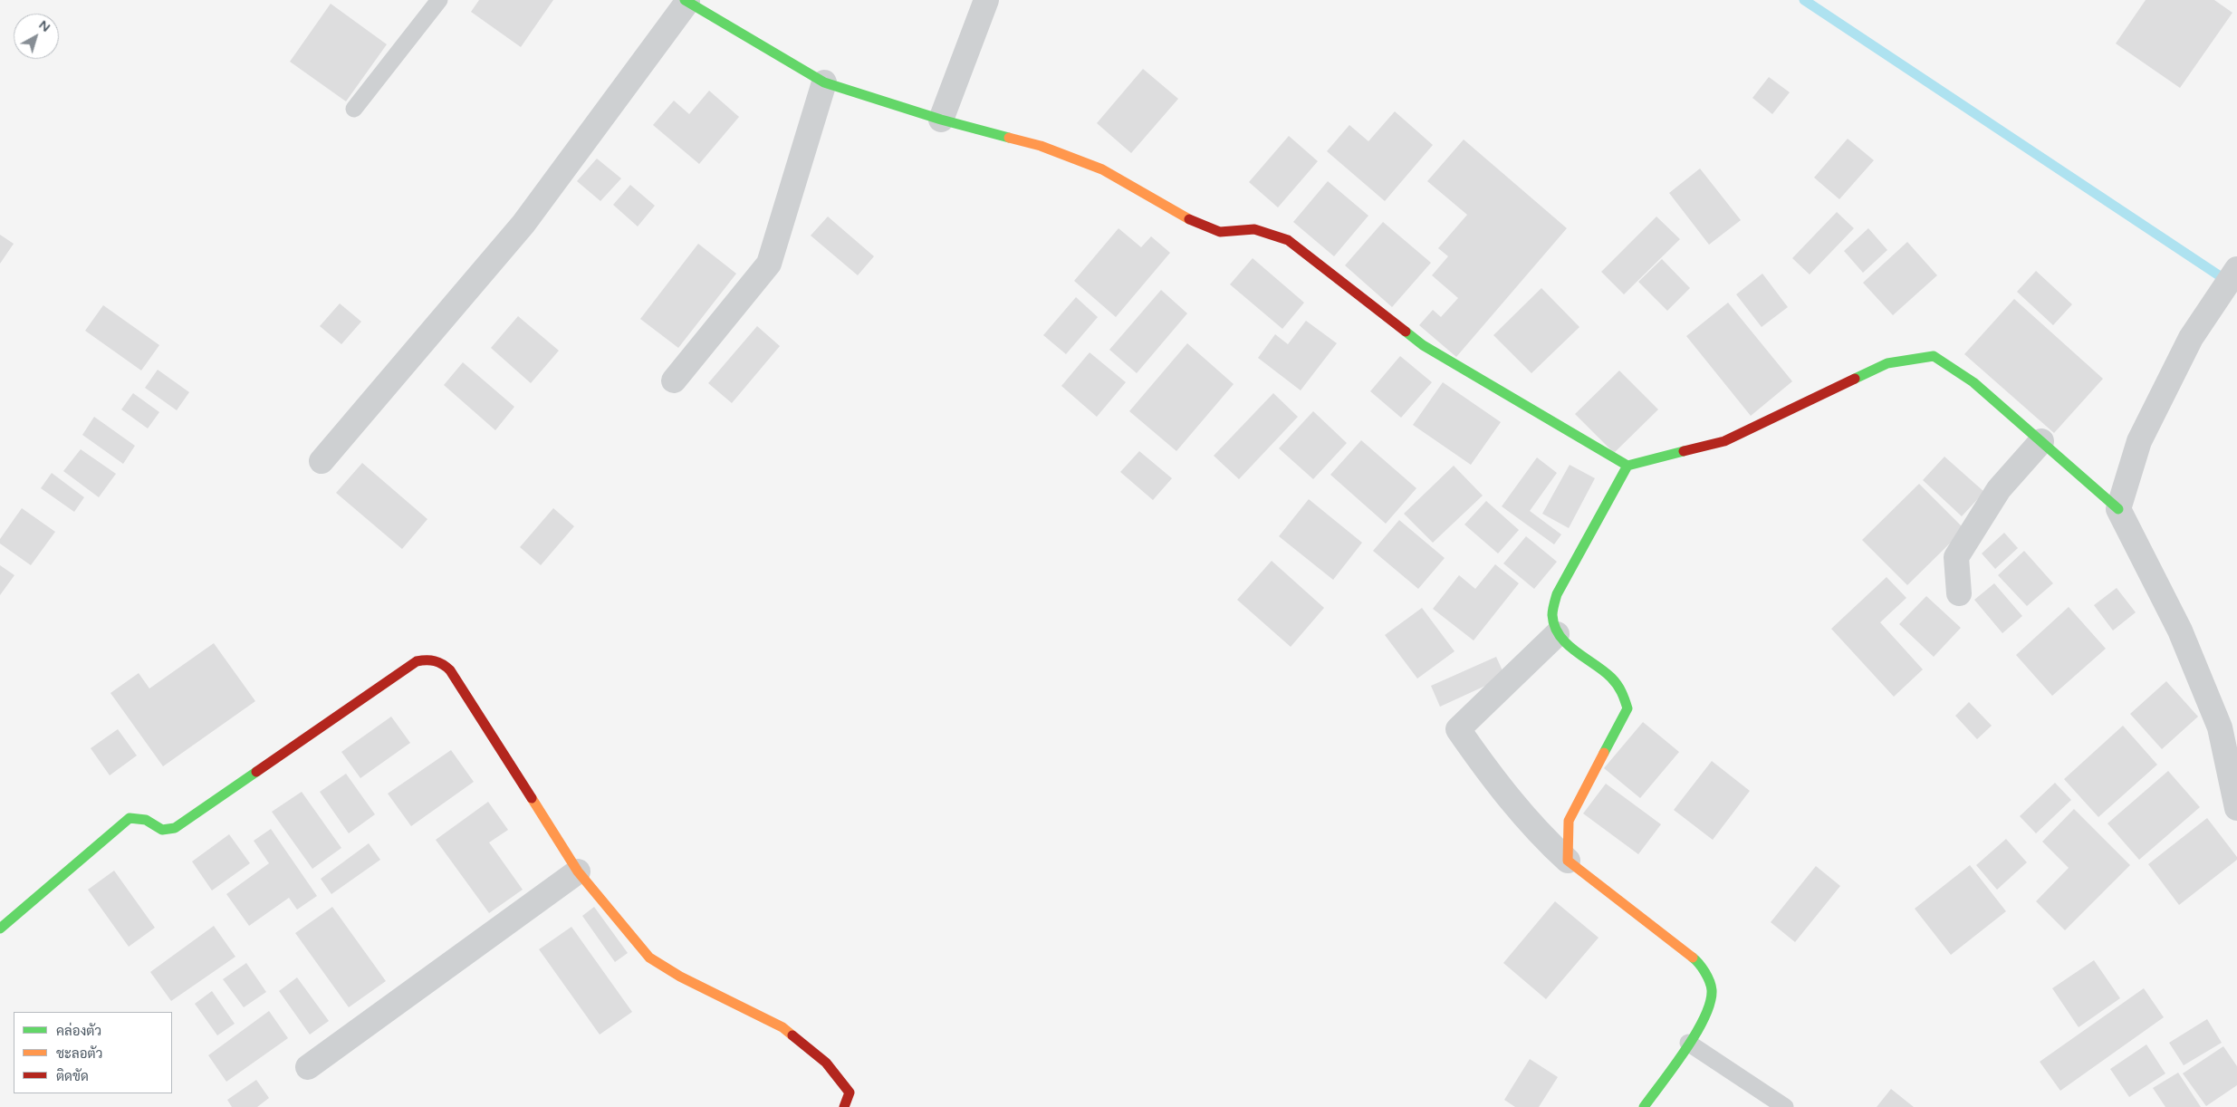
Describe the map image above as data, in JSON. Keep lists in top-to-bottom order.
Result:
{
  "legend": ["คล่องตัว", "ชะลอตัว", "ติดขัด"],
  "north": "top right"
}
